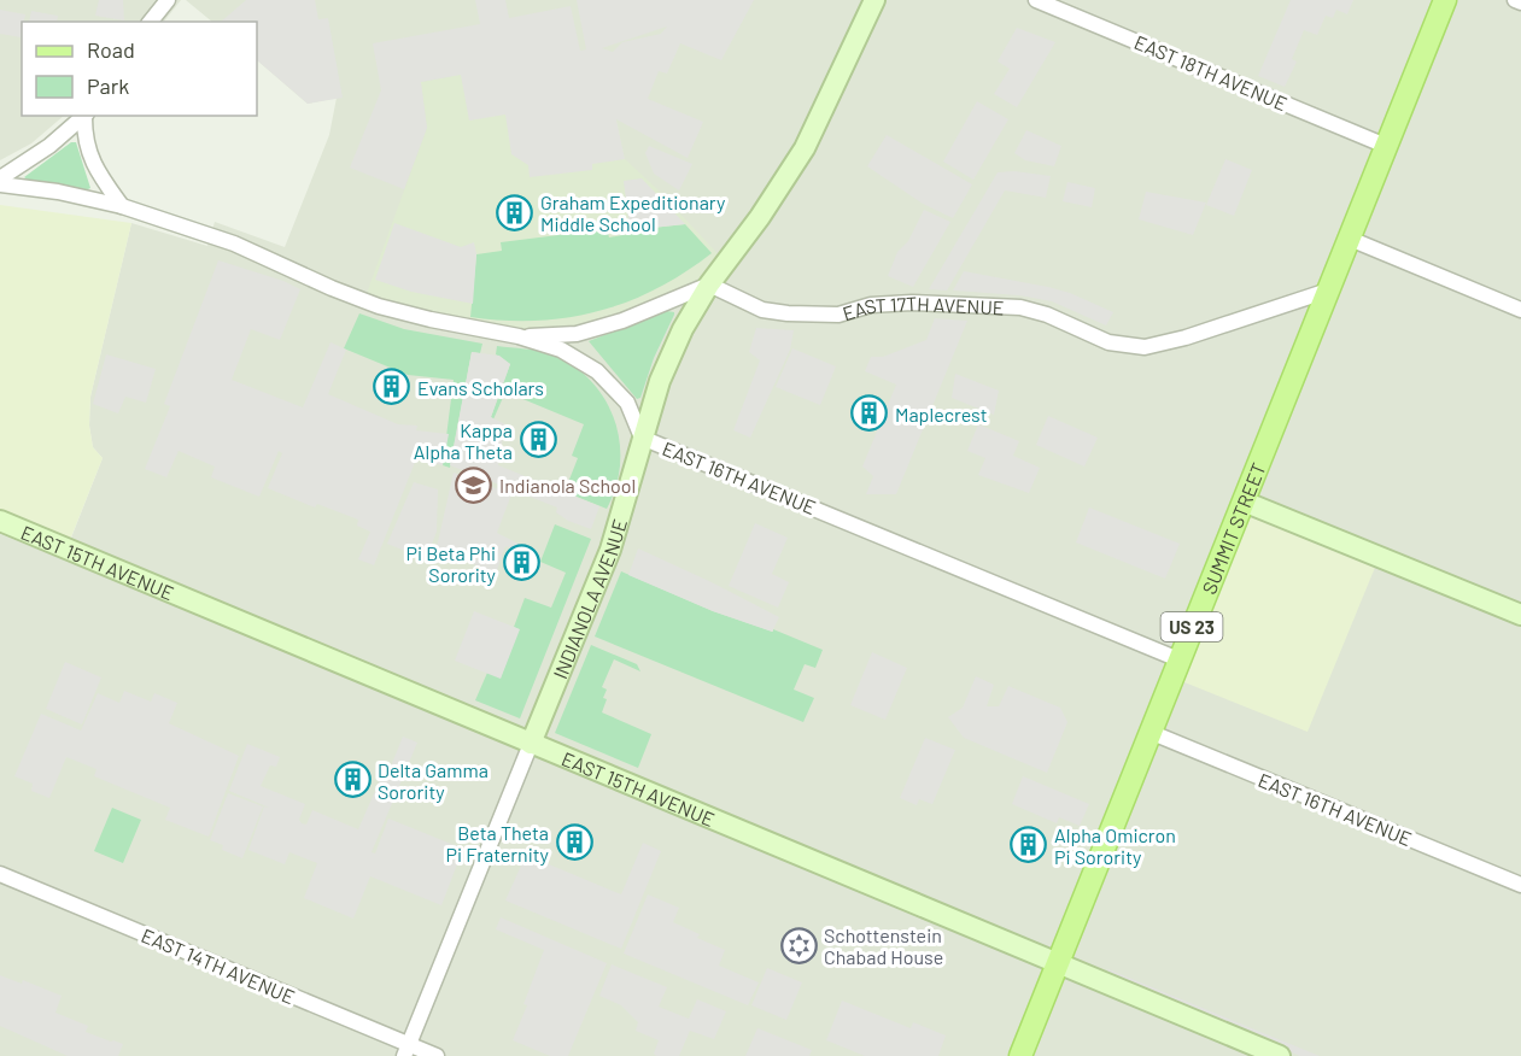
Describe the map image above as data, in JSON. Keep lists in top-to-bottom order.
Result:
{
  "streets": {
    "main road": ["SUMMIT STREET", "US 23"],
    "street": [
      "EAST 18TH AVENUE",
      "EAST 17TH AVENUE",
      "EAST 16TH AVENUE",
      "EAST 15TH AVENUE",
      "INDIANOLA AVENUE",
      "EAST 14TH AVENUE"
    ]
  },
  "crossings": [
    ["EAST 18TH AVENUE", "SUMMIT STREET"],
    ["EAST 17TH AVENUE", "SUMMIT STREET"],
    ["EAST 17TH AVENUE", "INDIANOLA AVENUE"],
    ["EAST 16TH AVENUE", "SUMMIT STREET"],
    ["EAST 16TH AVENUE", "INDIANOLA AVENUE"],
    ["SUMMIT STREET", "EAST 15TH AVENUE"],
    ["EAST 15TH AVENUE", "INDIANOLA AVENUE"],
    ["INDIANOLA AVENUE", "EAST 14TH AVENUE"]
  ],
  "places": {
    "building": [
      "Graham Expeditionary Middle School",
      "Evans Scholars",
      "Maplecrest",
      "Kappa Alpha Theta",
      "Pi Beta Phi Sorority",
      "Delta Gamma Sorority",
      "Beta Theta Pi Fraternity",
      "Alpha Omicron Pi Sorority"
    ],
    "school or university": ["Indianola School"],
    "synagogue": ["Schottenstein Chabad House"]
  },
  "legend": ["Road", "Park"]
}
